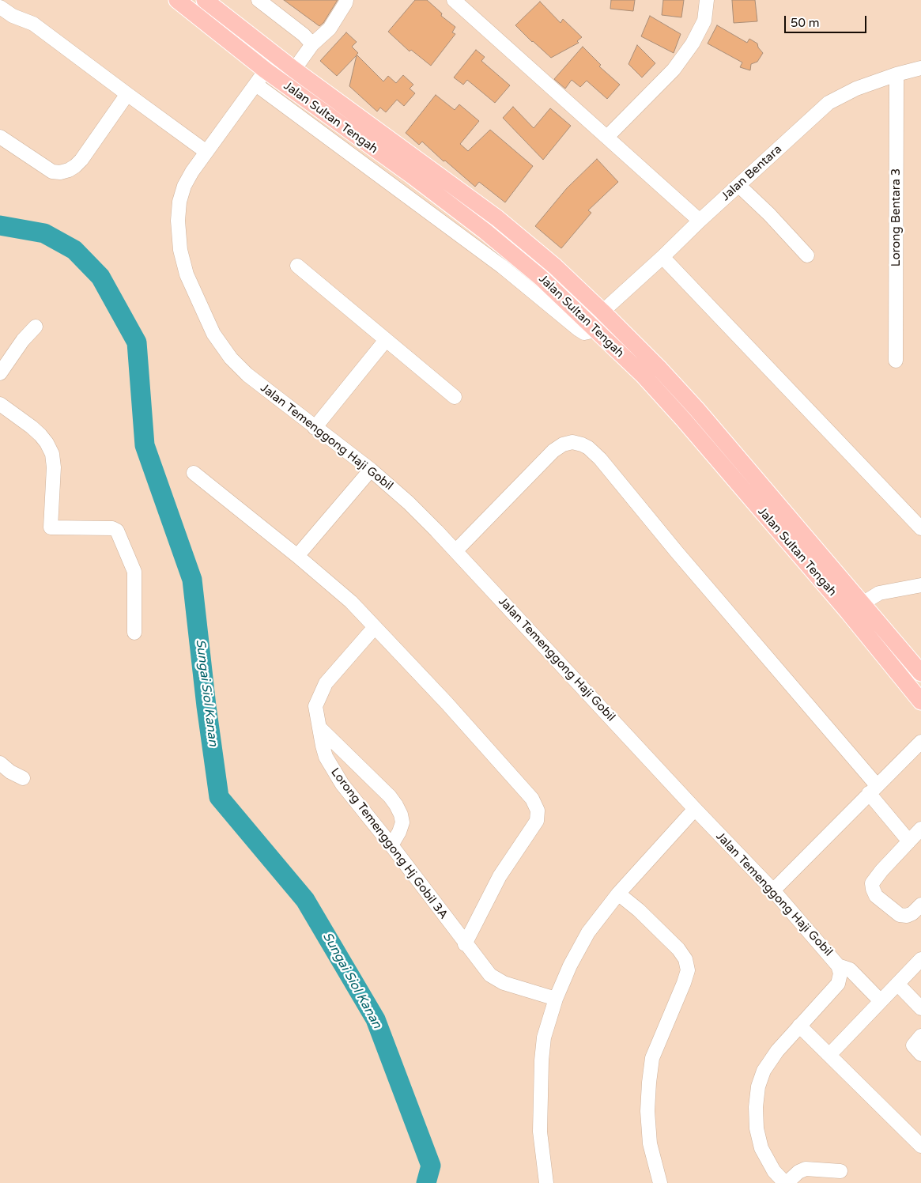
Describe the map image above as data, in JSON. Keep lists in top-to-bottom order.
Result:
{
  "streets": {
    "main road": ["Jalan Sultan Tengah"],
    "street": [
      "Jalan Bentara",
      "Lorong Bentara 3",
      "Jalan Temenggong Haji Gobil",
      "Lorong Temenggong Hj Gobil 3A"
    ]
  },
  "crossings": [
    ["Jalan Sultan Tengah", "Jalan Bentara"],
    ["Jalan Sultan Tengah", "Jalan Temenggong Haji Gobil"],
    ["Jalan Bentara", "Lorong Bentara 3"]
  ],
  "water": ["Sungai Siol Kanan"],
  "scale_bar": "50 m"
}
